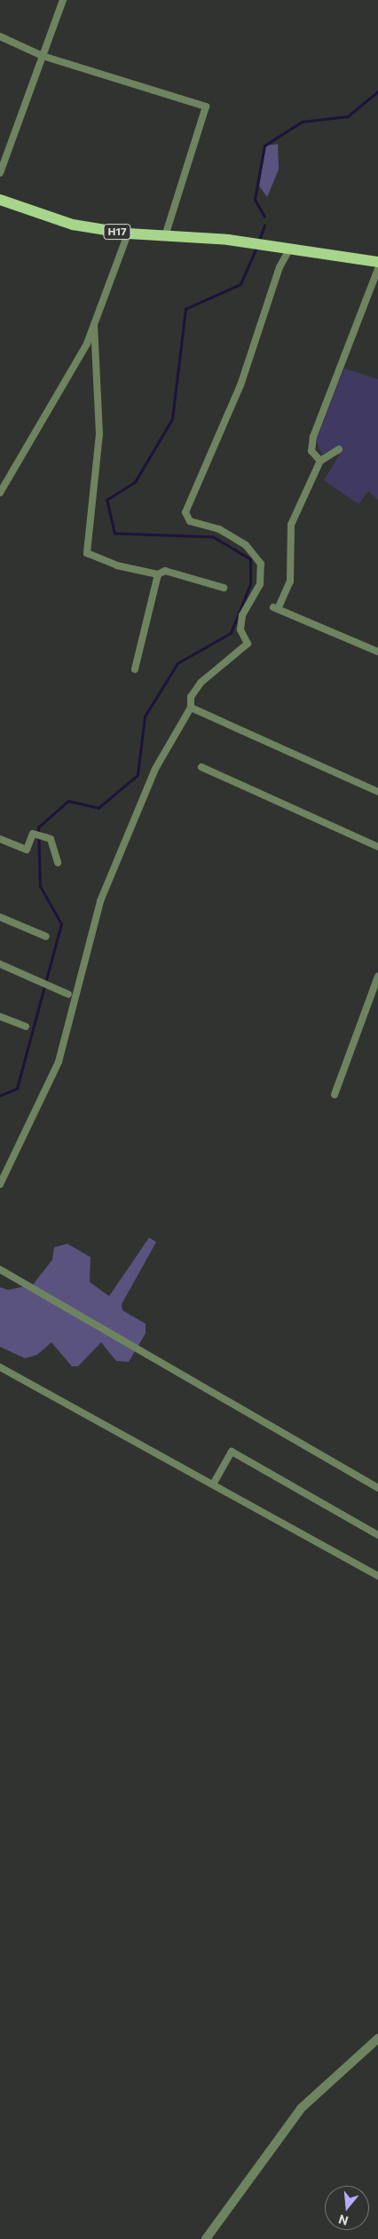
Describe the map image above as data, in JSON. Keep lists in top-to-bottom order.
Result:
{
  "streets": {
    "main road": ["H17"]
  },
  "north": "bottom"
}
